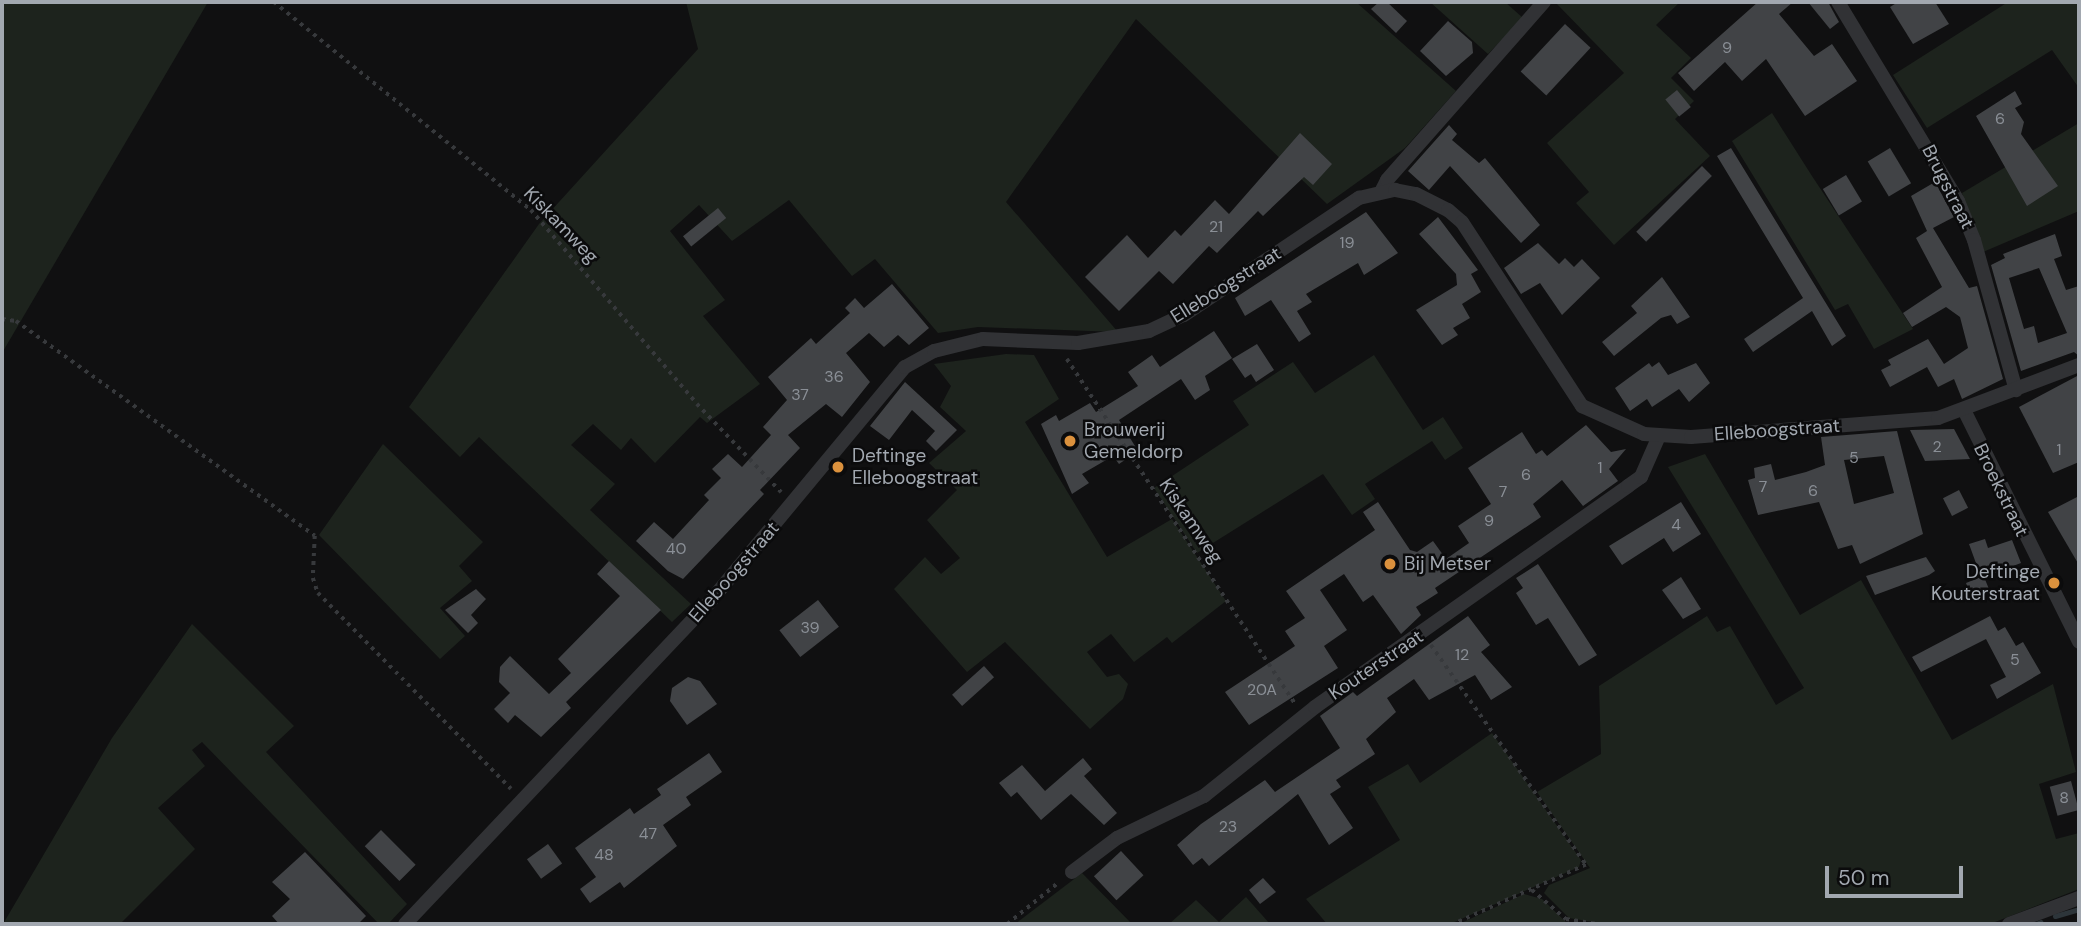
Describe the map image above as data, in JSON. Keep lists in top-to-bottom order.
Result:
{
  "streets": {
    "street": [
      "Brugstraat",
      "Elleboogstraat",
      "Broekstraat",
      "Kouterstraat"
    ],
    "path": ["Kiskamweg"]
  },
  "crossings": [
    ["Brugstraat", "Elleboogstraat"],
    ["Kiskamweg", "Elleboogstraat"],
    ["Kiskamweg", "Kouterstraat"],
    ["Elleboogstraat", "Broekstraat"],
    ["Elleboogstraat", "Kouterstraat"]
  ],
  "places": [
    "Brouwerij Gemeldorp",
    "Deftinge Elleboogstraat",
    "Bij Metser",
    "Deftinge Kouterstraat"
  ],
  "house_numbers": [
    "9",
    "6",
    "21",
    "19",
    "36",
    "37",
    "2",
    "1",
    "5",
    "1",
    "6",
    "7",
    "6",
    "7",
    "9",
    "4",
    "40",
    "39",
    "12",
    "5",
    "20A",
    "8",
    "23",
    "47",
    "48"
  ],
  "scale_bar": "50 m"
}
